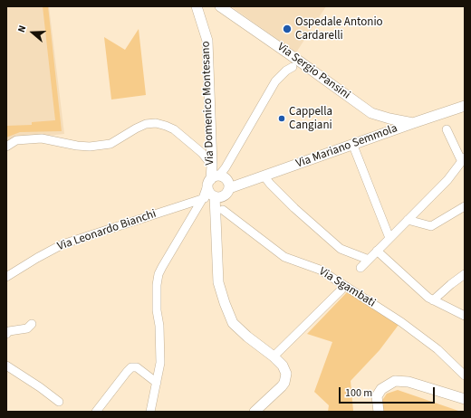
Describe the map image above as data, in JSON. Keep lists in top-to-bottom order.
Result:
{
  "streets": {
    "main road": ["Via Sergio Pansini", "Via Domenico Montesano", "Via Mariano Semmola"],
    "street": ["Via Leonardo Bianchi", "Via Sgambati"]
  },
  "crossings": [
    ["Via Sergio Pansini", "Via Mariano Semmola"],
    ["Via Domenico Montesano", "Via Mariano Semmola"],
    ["Via Domenico Montesano", "Via Leonardo Bianchi"],
    ["Via Mariano Semmola", "Via Leonardo Bianchi"]
  ],
  "places": ["Ospedale Antonio Cardarelli", "Cappella Cangiani"],
  "scale_bar": "100 m",
  "north": "left"
}
